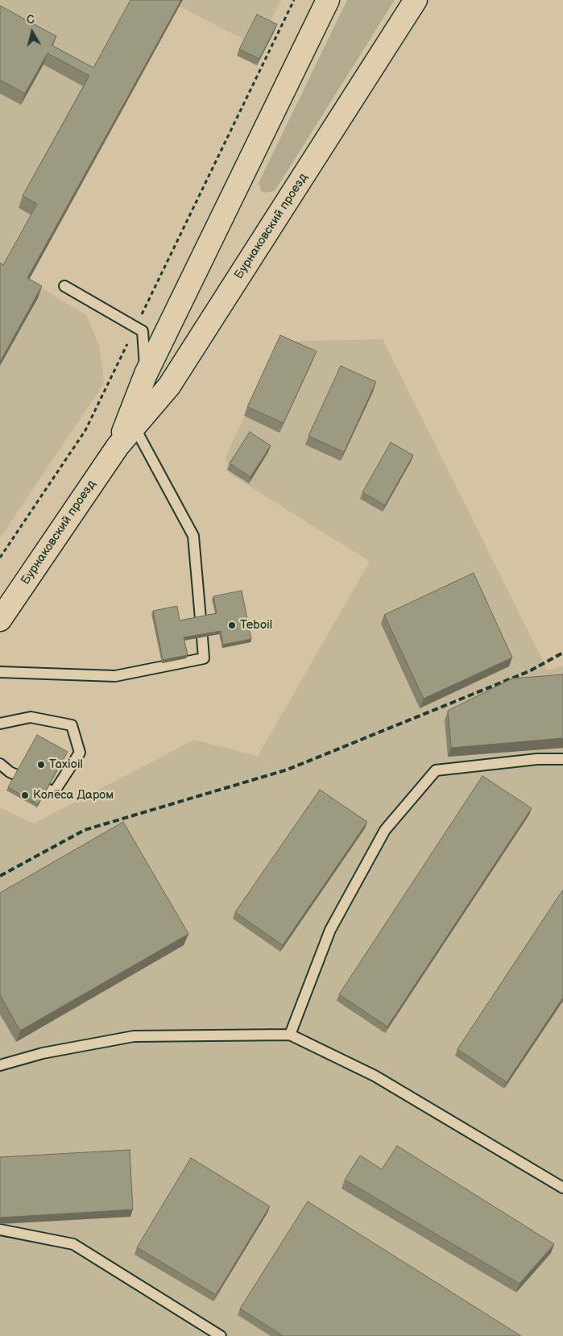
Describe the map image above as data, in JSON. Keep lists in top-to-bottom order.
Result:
{
  "streets": {
    "main road": ["Бурнаковский проезд"]
  },
  "places": ["Teboil", "Taxioil", "Колёса Даром"],
  "north": "top"
}
